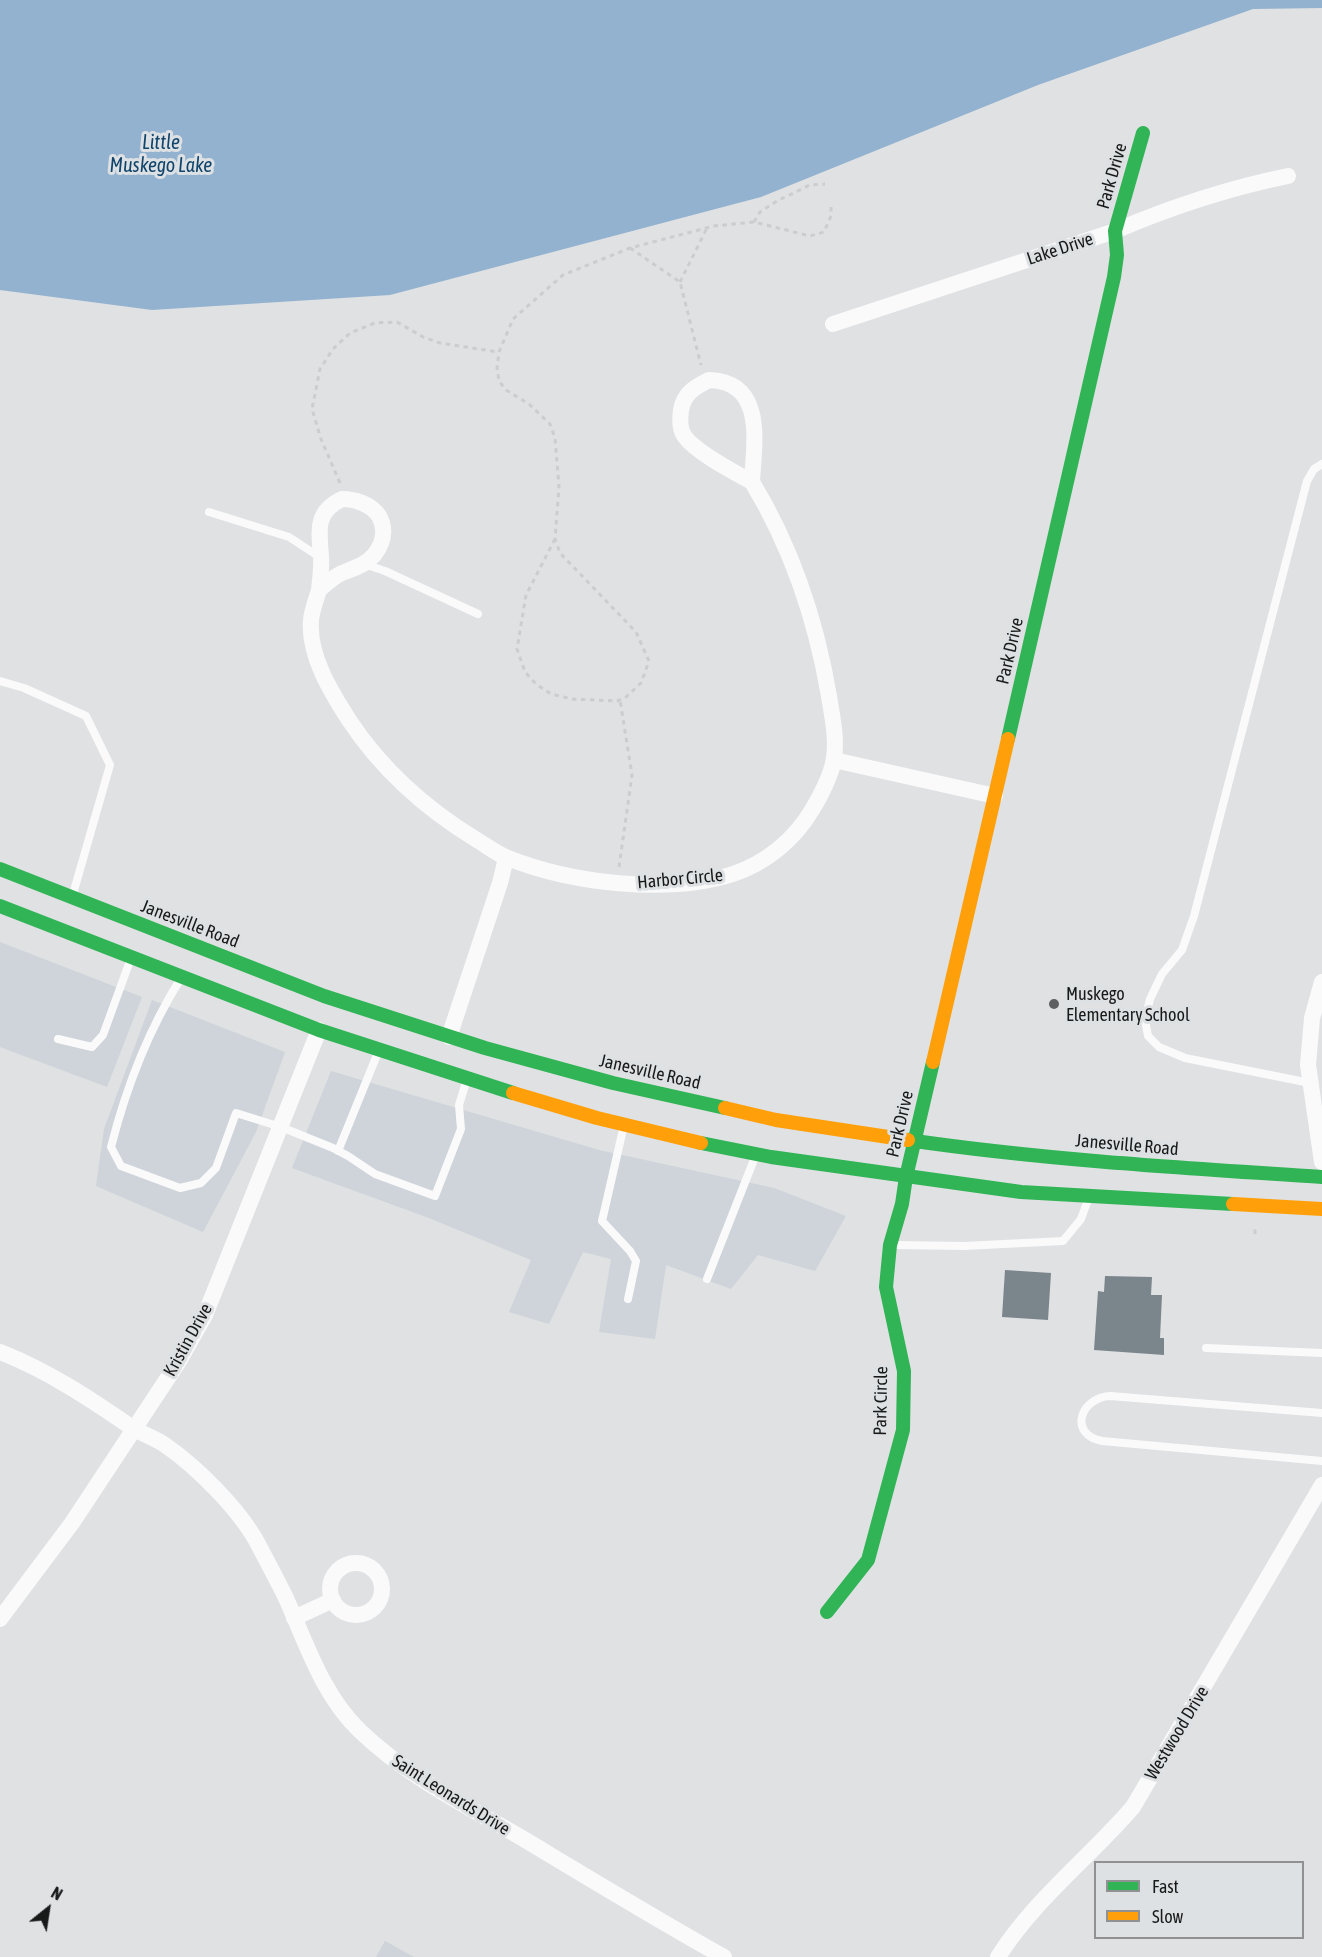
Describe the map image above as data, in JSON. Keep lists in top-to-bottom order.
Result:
{
  "streets": {
    "main road": ["Park Drive", "Janesville Road", "Park Circle"],
    "street": [
      "Lake Drive",
      "Harbor Circle",
      "Kristin Drive",
      "Westwood Drive",
      "Saint Leonards Drive"
    ]
  },
  "crossings": [
    ["Park Drive", "Lake Drive"],
    ["Park Drive", "Janesville Road"],
    ["Park Drive", "Park Circle"],
    ["Janesville Road", "Kristin Drive"],
    ["Janesville Road", "Park Circle"],
    ["Kristin Drive", "Saint Leonards Drive"]
  ],
  "water": ["Little Muskego Lake"],
  "places": ["Muskego Elementary School"],
  "legend": ["Fast", "Slow"],
  "north": "top right"
}
